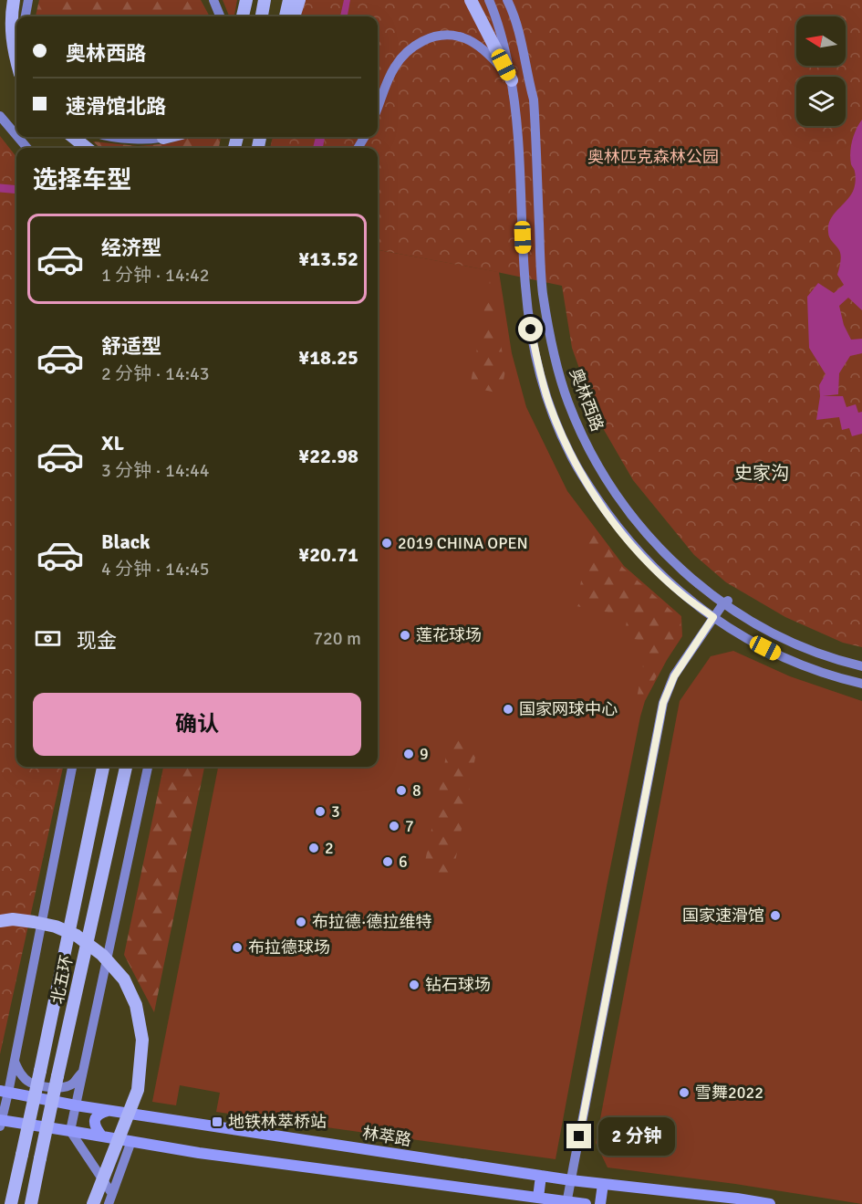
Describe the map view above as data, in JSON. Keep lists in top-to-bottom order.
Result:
{
  "streets": {
    "highway": ["北五环"],
    "main road": ["林萃路"],
    "street": ["奥林西路"]
  },
  "districts": ["史家沟"],
  "parks": ["奥林匹克森林公园"],
  "places": {
    "other": [
      "2019 CHINA OPEN",
      "莲花球场",
      "国家网球中心",
      "9",
      "8",
      "3",
      "7",
      "2",
      "6",
      "国家速滑馆",
      "布拉德·德拉维特",
      "布拉德球场",
      "钻石球场",
      "雪舞2022"
    ],
    "transit": ["地铁林萃桥站"]
  },
  "north": "left",
  "page": {
    "banner": ["奥林西路", "速滑馆北路"],
    "heading": "选择车型",
    "list": [
      {
        "name": "经济型",
        "note": "1 分钟 · 14:42",
        "value": "¥13.52"
      },
      {
        "name": "舒适型",
        "note": "2 分钟 · 14:43",
        "value": "¥18.25"
      },
      {
        "name": "XL",
        "note": "3 分钟 · 14:44",
        "value": "¥22.98"
      },
      {
        "name": "Black",
        "note": "4 分钟 · 14:45",
        "value": "¥20.71"
      }
    ],
    "pay": ["现金", "720 m"],
    "buttons": "确认",
    "bubble": "2 分钟"
  }
}
